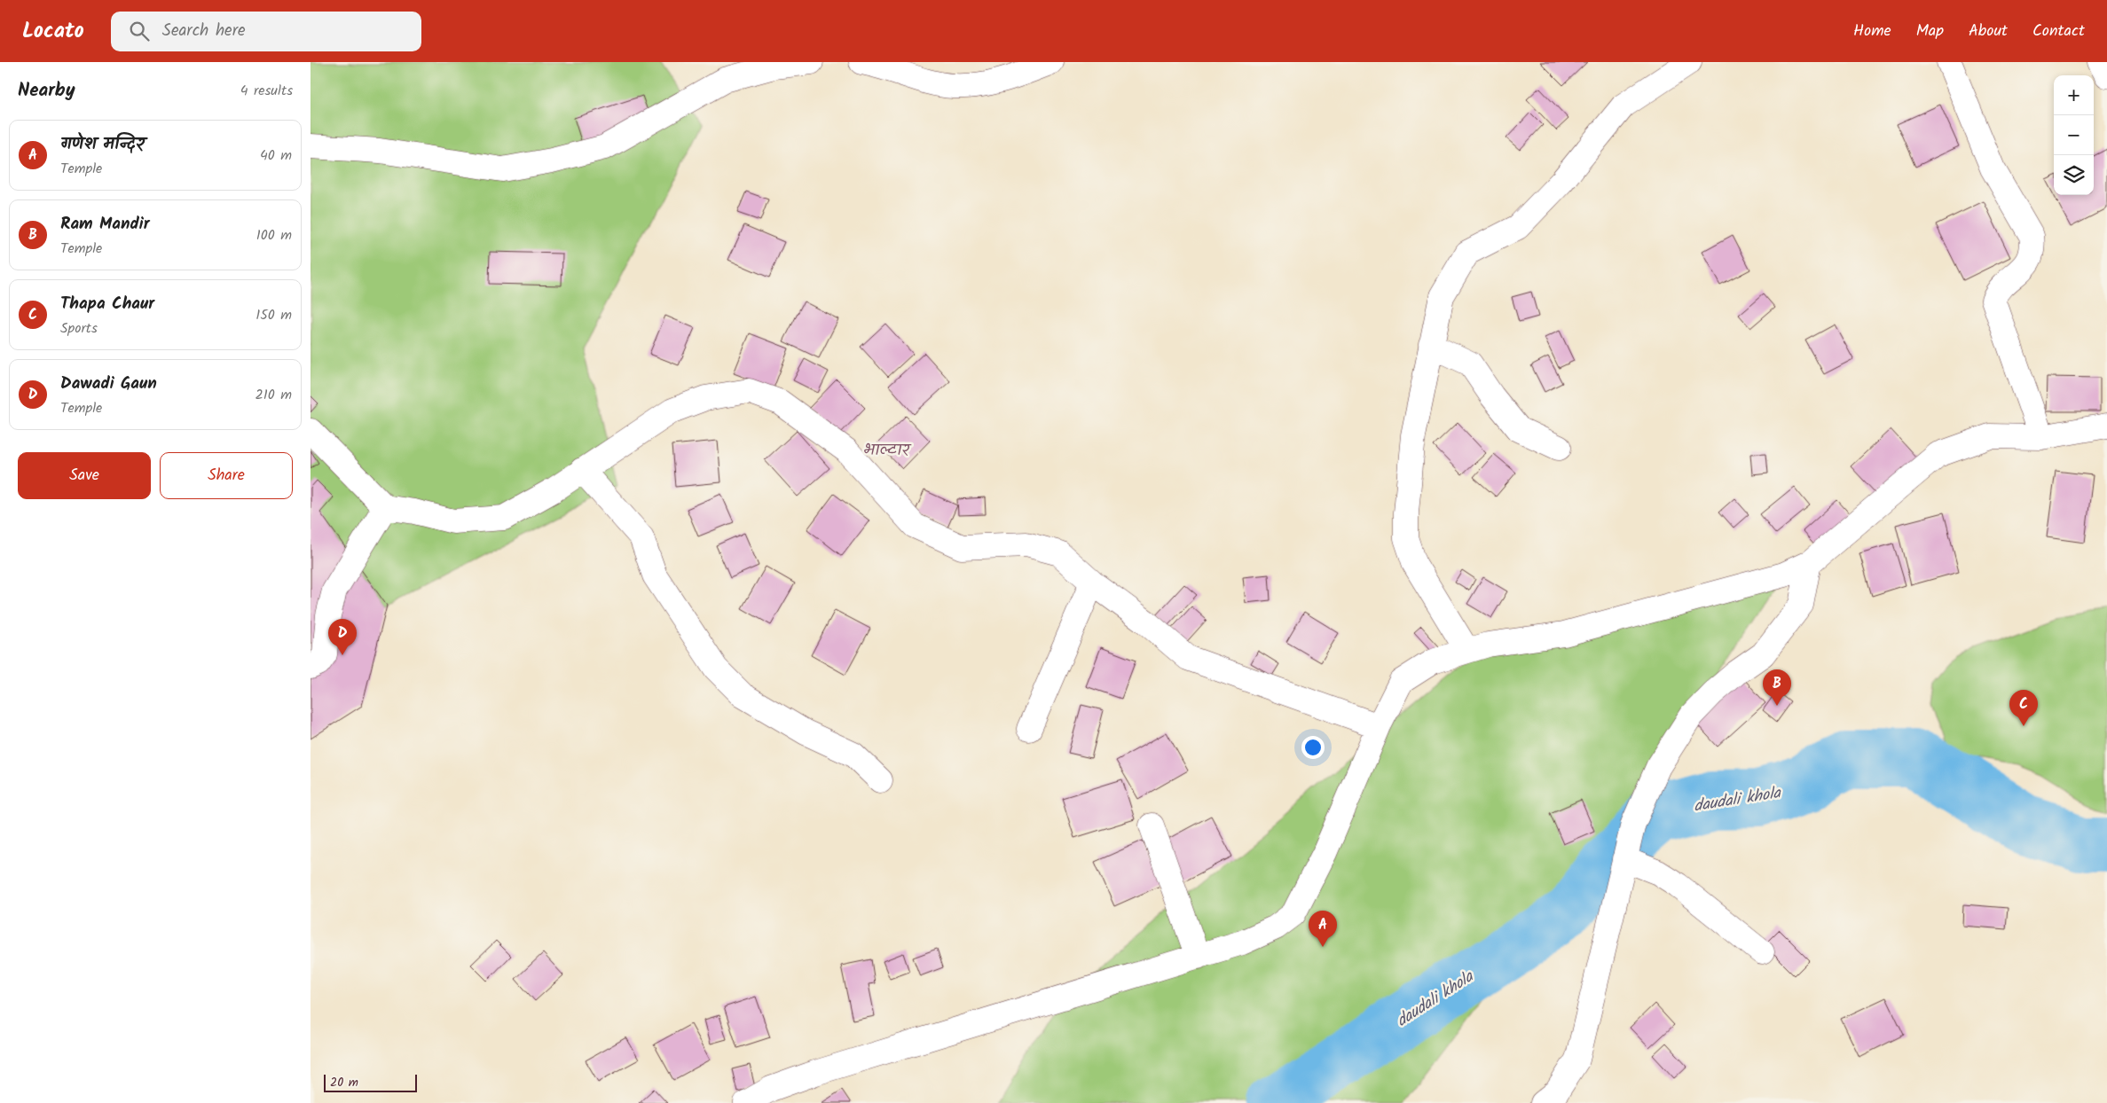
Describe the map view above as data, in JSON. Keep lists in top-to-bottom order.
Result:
{
  "districts": ["भाल्टार"],
  "water": ["daudali khola"],
  "scale_bar": "20 m",
  "page": {
    "header": "Locato",
    "search": "Search here",
    "nav": [
      "Home",
      "Map",
      "About",
      "Contact"
    ],
    "heading": ["Nearby", "4 results"],
    "map_buttons": ["+", "−"],
    "list": [
      {
        "mark": "A",
        "name": "गणेश मन्दिर",
        "note": "Temple",
        "value": "40 m"
      },
      {
        "mark": "B",
        "name": "Ram Mandir",
        "note": "Temple",
        "value": "100 m"
      },
      {
        "mark": "C",
        "name": "Thapa Chaur",
        "note": "Sports",
        "value": "150 m"
      },
      {
        "mark": "D",
        "name": "Dawadi Gaun",
        "note": "Temple",
        "value": "210 m"
      }
    ],
    "buttons": ["Save", "Share"],
    "pins": [
      "D",
      "B",
      "C",
      "A"
    ],
    "scale": "20 m"
  }
}
